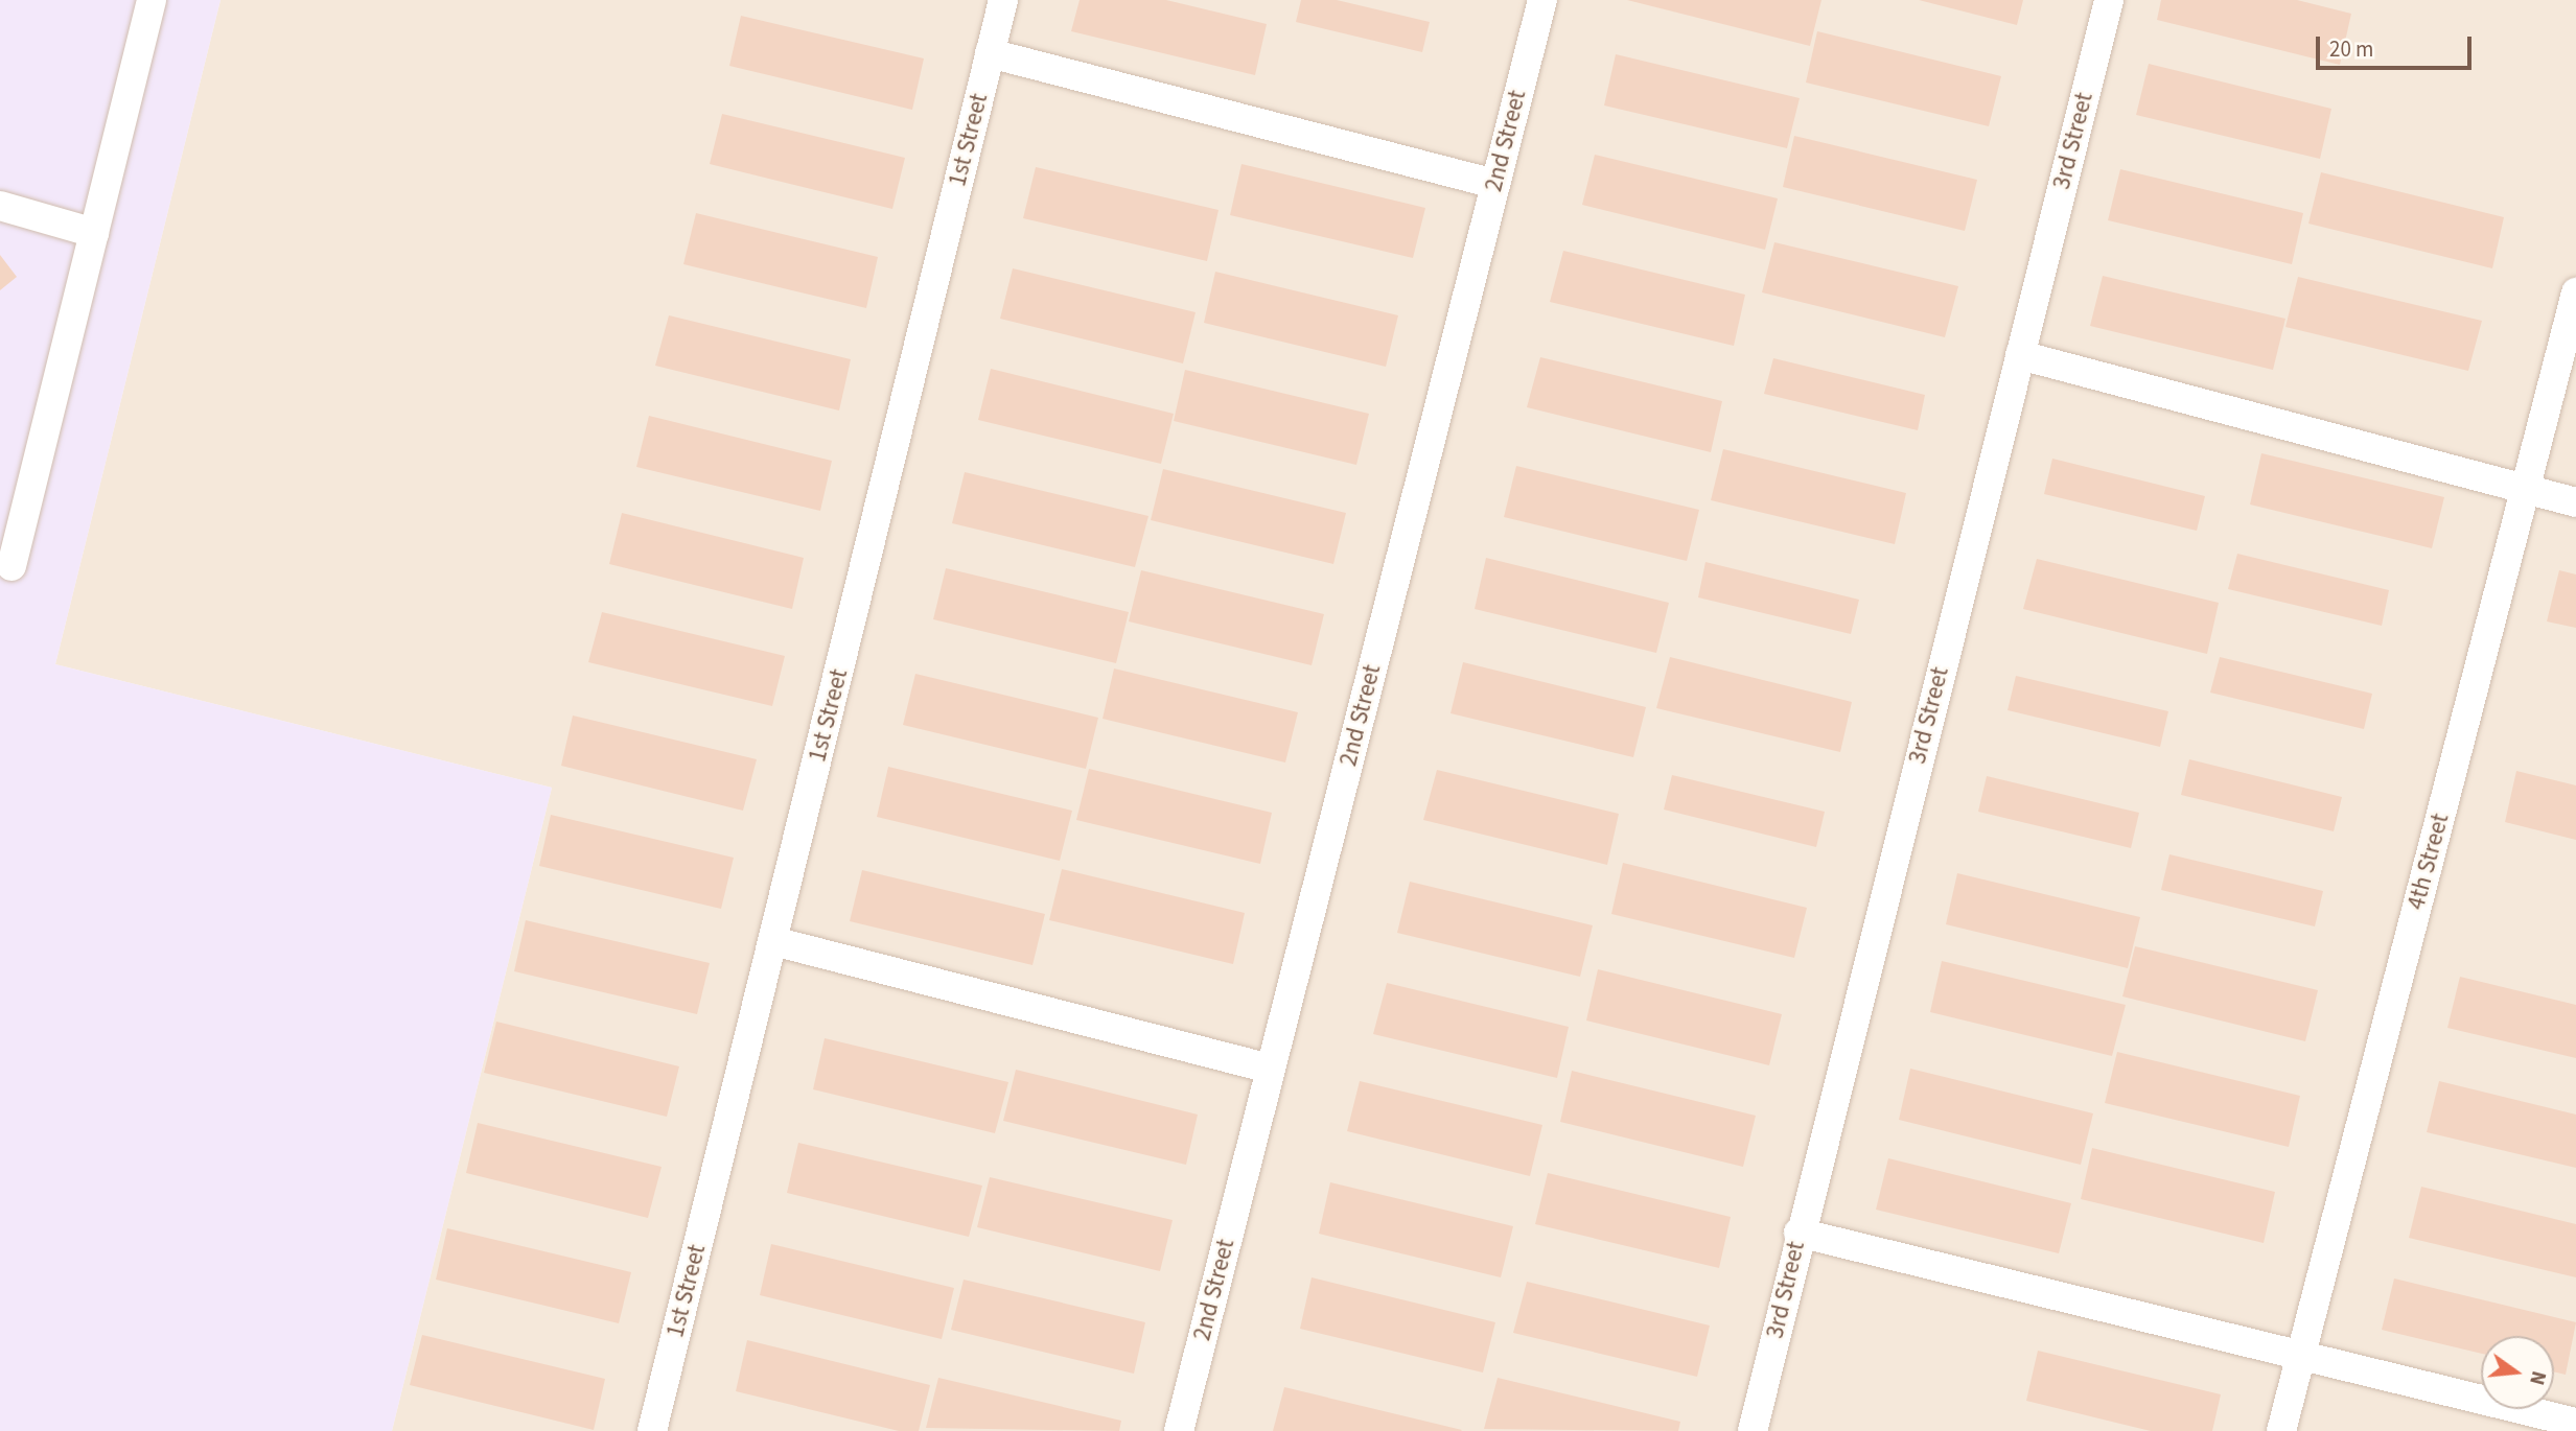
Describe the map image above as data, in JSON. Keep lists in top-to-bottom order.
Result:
{
  "streets": {
    "lane": [
      "1st Street",
      "2nd Street",
      "3rd Street",
      "4th Street"
    ]
  },
  "scale_bar": "20 m",
  "north": "right"
}
